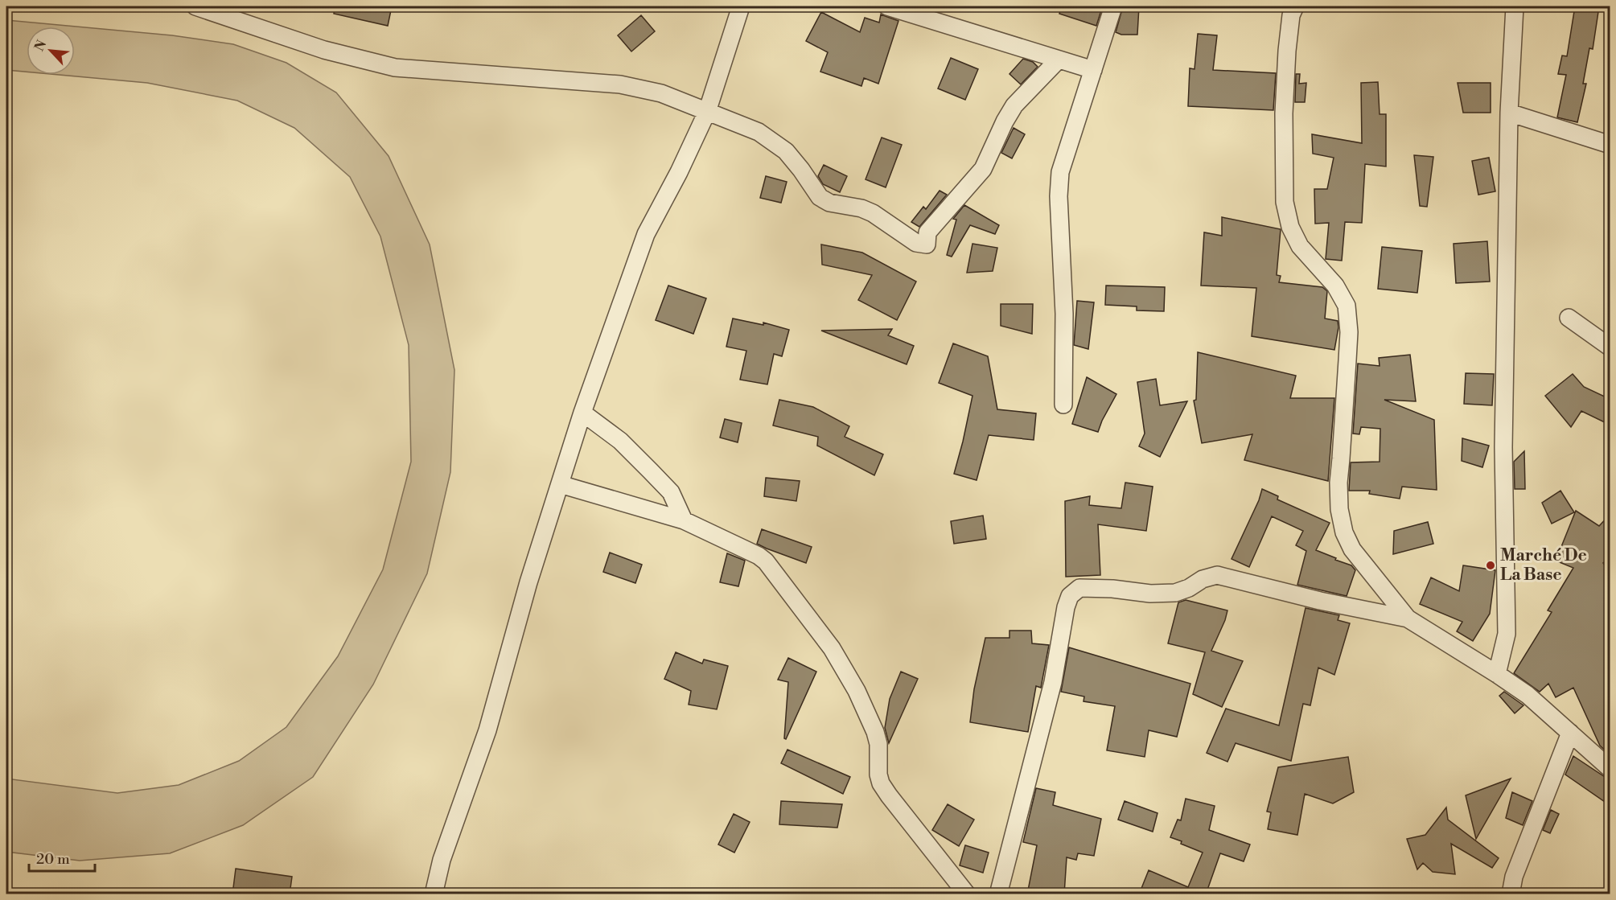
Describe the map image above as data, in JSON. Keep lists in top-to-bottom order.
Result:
{
  "places": ["Marché De La Base"],
  "scale_bar": "20 m",
  "north": "top left"
}
